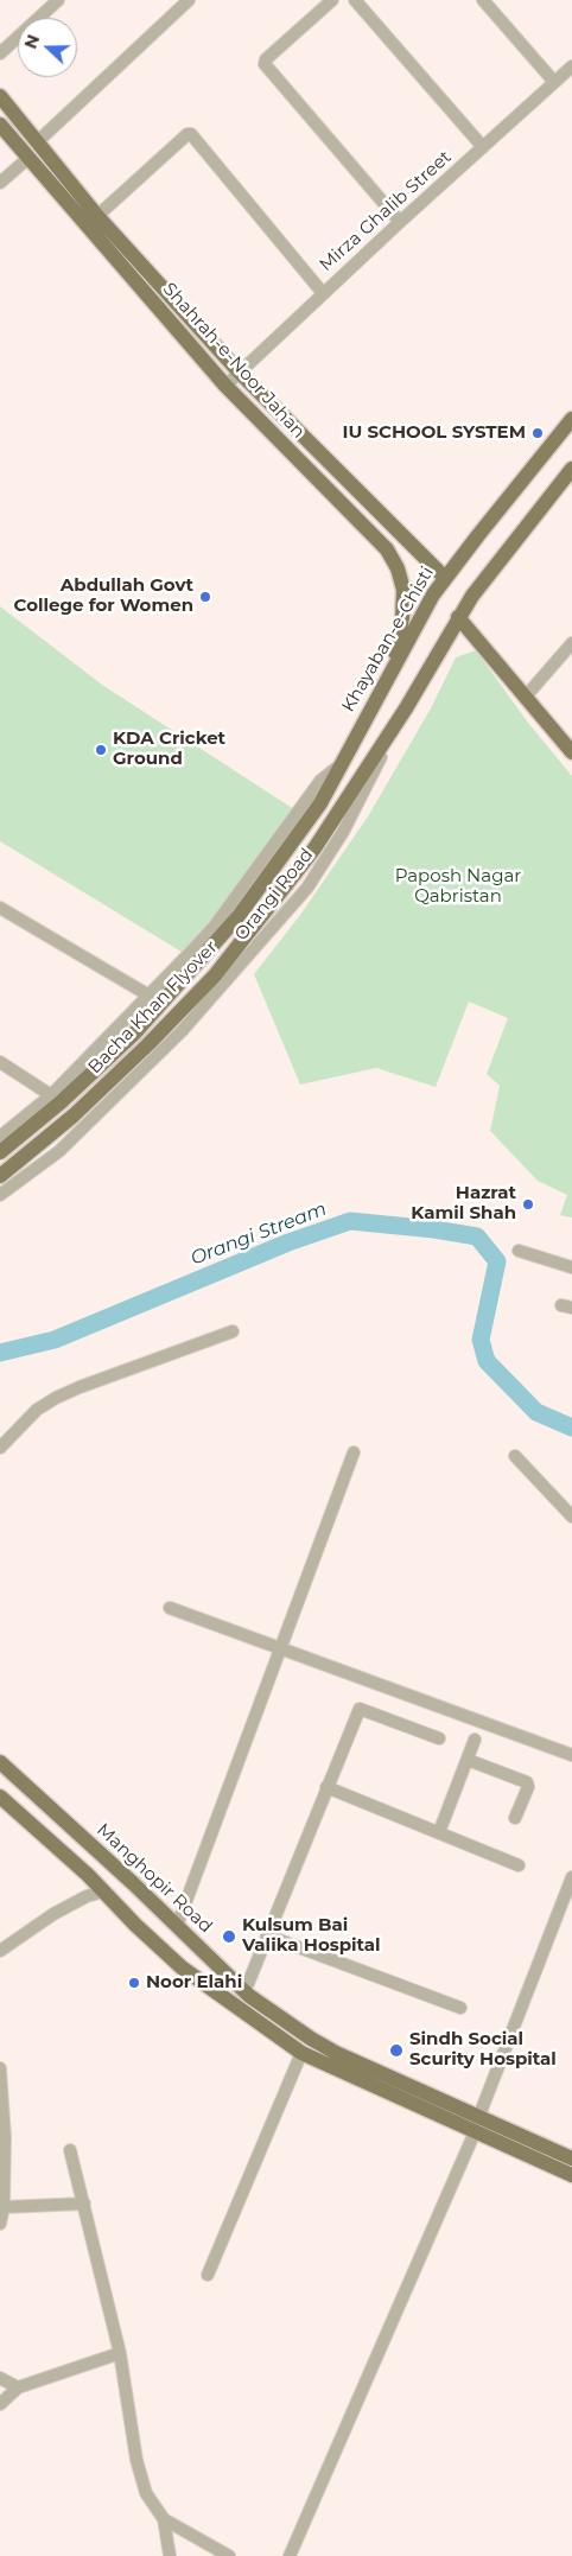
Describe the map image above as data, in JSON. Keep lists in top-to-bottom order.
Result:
{
  "streets": {
    "main road": [
      "Shahrah-e-Noor Jahan",
      "Khayaban-e-Chisti",
      "Bacha Khan Flyover",
      "Manghopir Road"
    ],
    "street": ["Mirza Ghalib Street", "Orangi Road"]
  },
  "crossings": [
    ["Mirza Ghalib Street", "Shahrah-e-Noor Jahan"],
    ["Shahrah-e-Noor Jahan", "Khayaban-e-Chisti"],
    ["Khayaban-e-Chisti", "Orangi Road"],
    ["Khayaban-e-Chisti", "Bacha Khan Flyover"],
    ["Orangi Road", "Bacha Khan Flyover"]
  ],
  "water": ["Orangi Stream"],
  "parks": ["Paposh Nagar Qabristan"],
  "places": [
    "IU SCHOOL SYSTEM",
    "Abdullah Govt College for Women",
    "KDA Cricket Ground",
    "Hazrat Kamil Shah",
    "Kulsum Bai Valika Hospital",
    "Noor Elahi",
    "Sindh Social Scurity Hospital"
  ],
  "north": "left"
}
